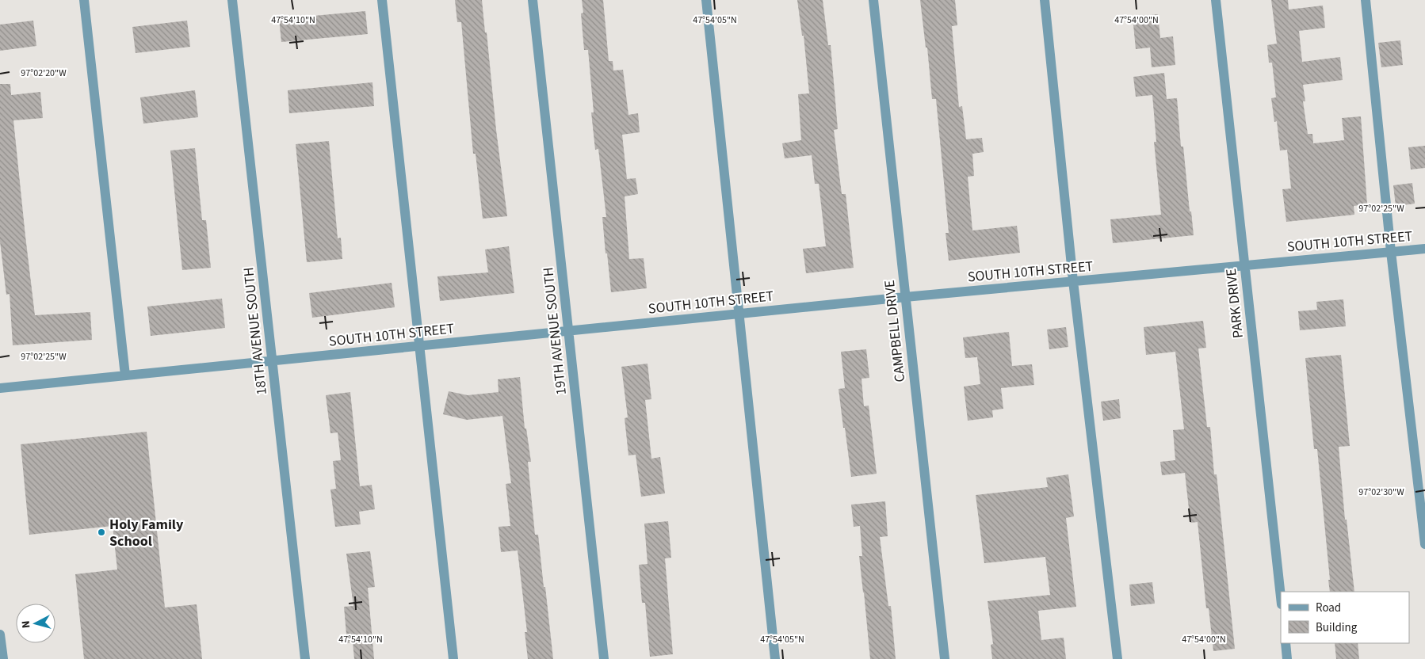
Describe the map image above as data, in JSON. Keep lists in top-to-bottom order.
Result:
{
  "streets": {
    "street": [
      "SOUTH 10TH STREET",
      "PARK DRIVE",
      "18TH AVENUE SOUTH",
      "19TH AVENUE SOUTH",
      "CAMPBELL DRIVE"
    ]
  },
  "crossings": [
    ["SOUTH 10TH STREET", "PARK DRIVE"],
    ["SOUTH 10TH STREET", "18TH AVENUE SOUTH"],
    ["SOUTH 10TH STREET", "19TH AVENUE SOUTH"],
    ["SOUTH 10TH STREET", "CAMPBELL DRIVE"]
  ],
  "places": ["Holy Family School"],
  "legend": ["Road", "Building"],
  "north": "left",
  "coordinates": [
    "47°54'10\"N",
    "47°54'05\"N",
    "47°54'00\"N",
    "97°02'20\"W",
    "97°02'25\"W",
    "97°02'30\"W"
  ]
}
